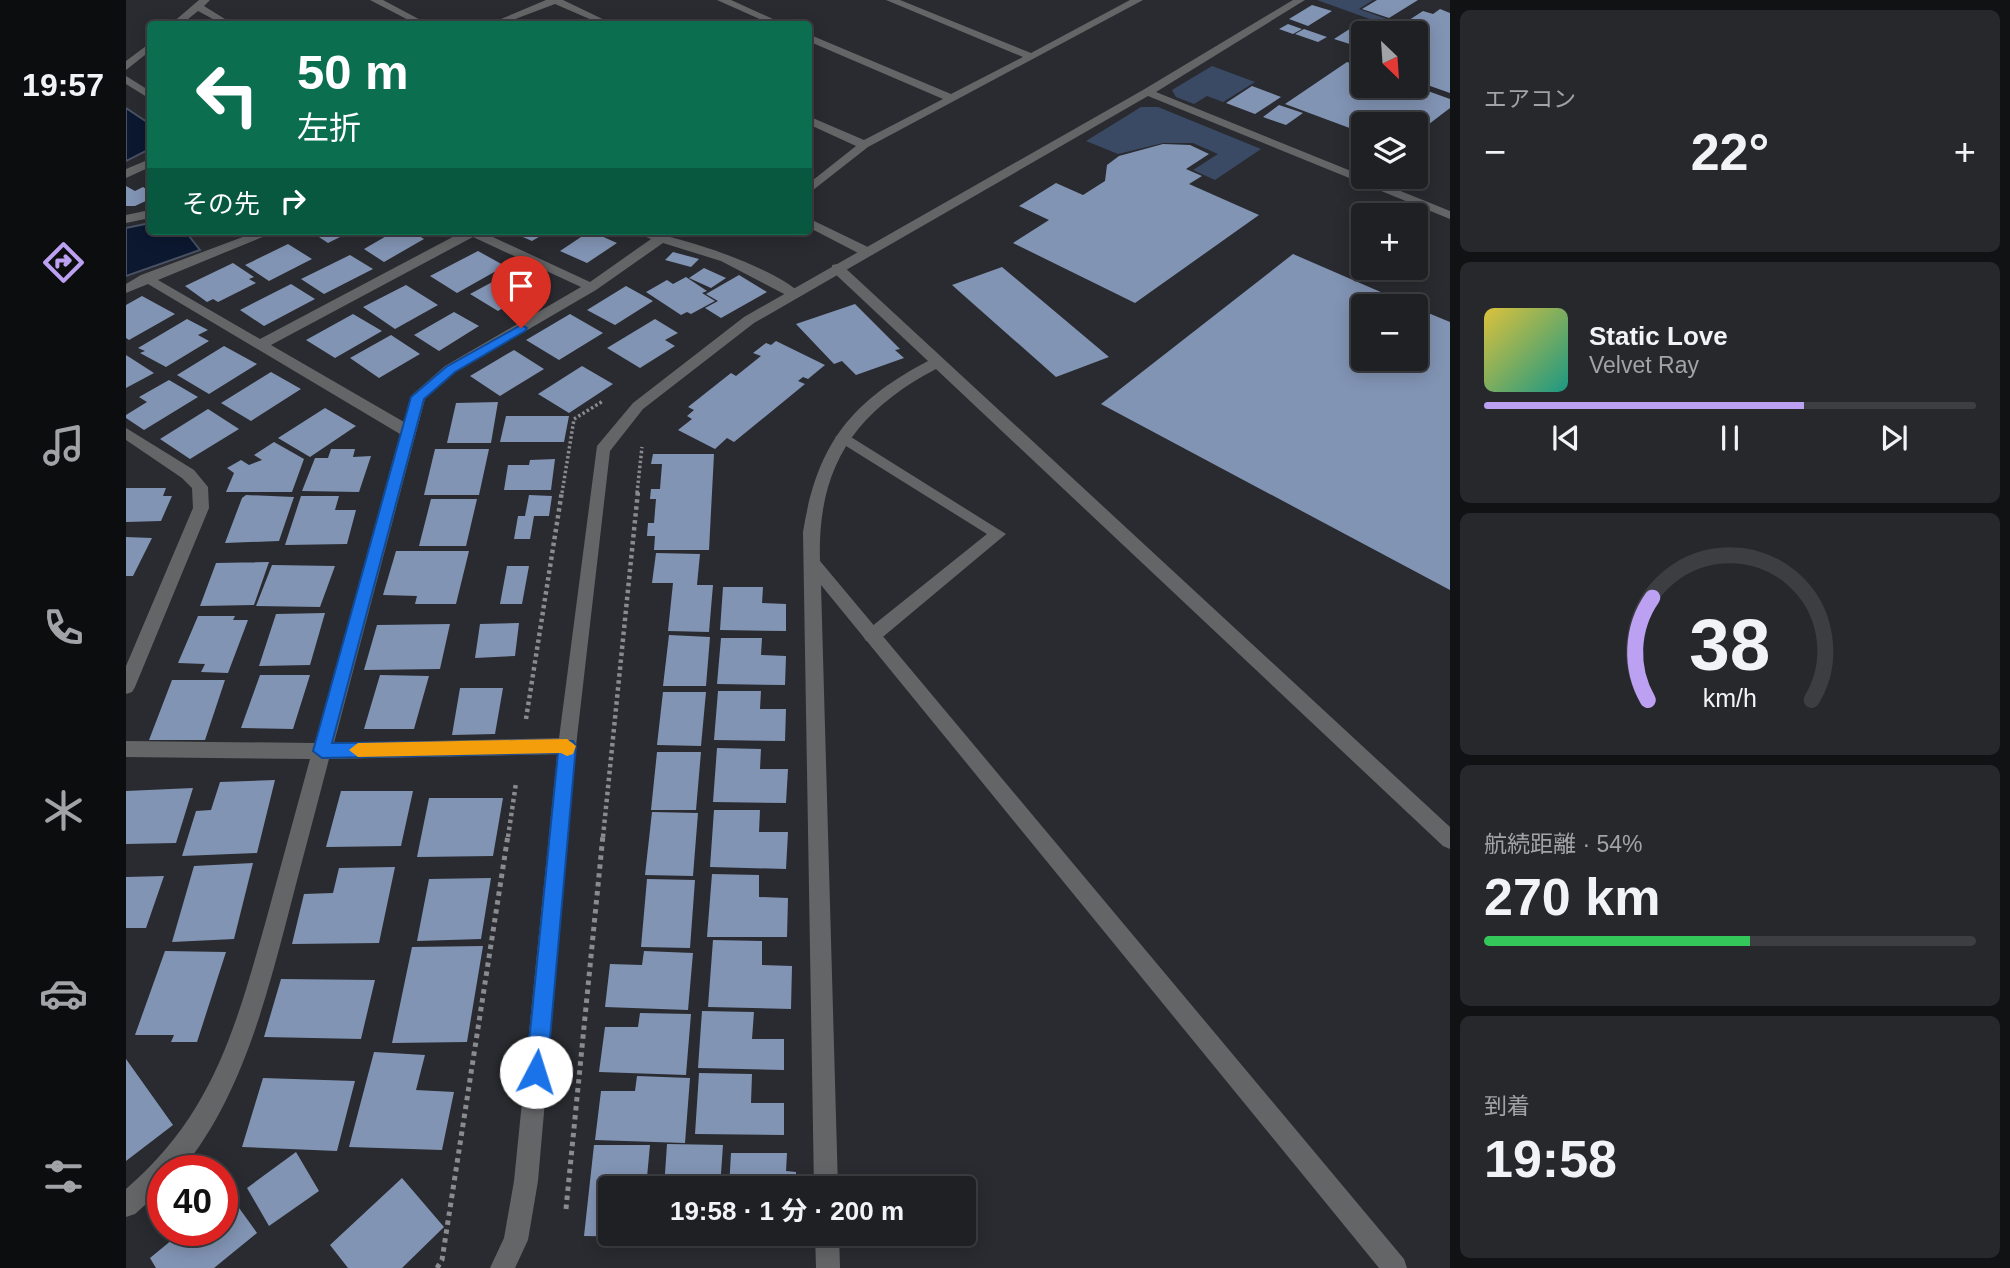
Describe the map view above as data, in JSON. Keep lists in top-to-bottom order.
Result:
{
  "north": "bottom right",
  "page": {
    "tabs": "19:57",
    "tile": [
      "エアコン",
      ["航続距離 · 54%", "270 km"],
      ["到着", "19:58"]
    ],
    "map_buttons": ["+", "−"],
    "turn": ["50 m", "左折"],
    "heat": ["−", "22°", "+"],
    "then": "その先",
    "song": ["Static Love", "Velvet Ray"],
    "limit": "40",
    "trip": "19:58 · 1 分 · 200 m",
    "gauge": ["38", "km/h"]
  }
}
